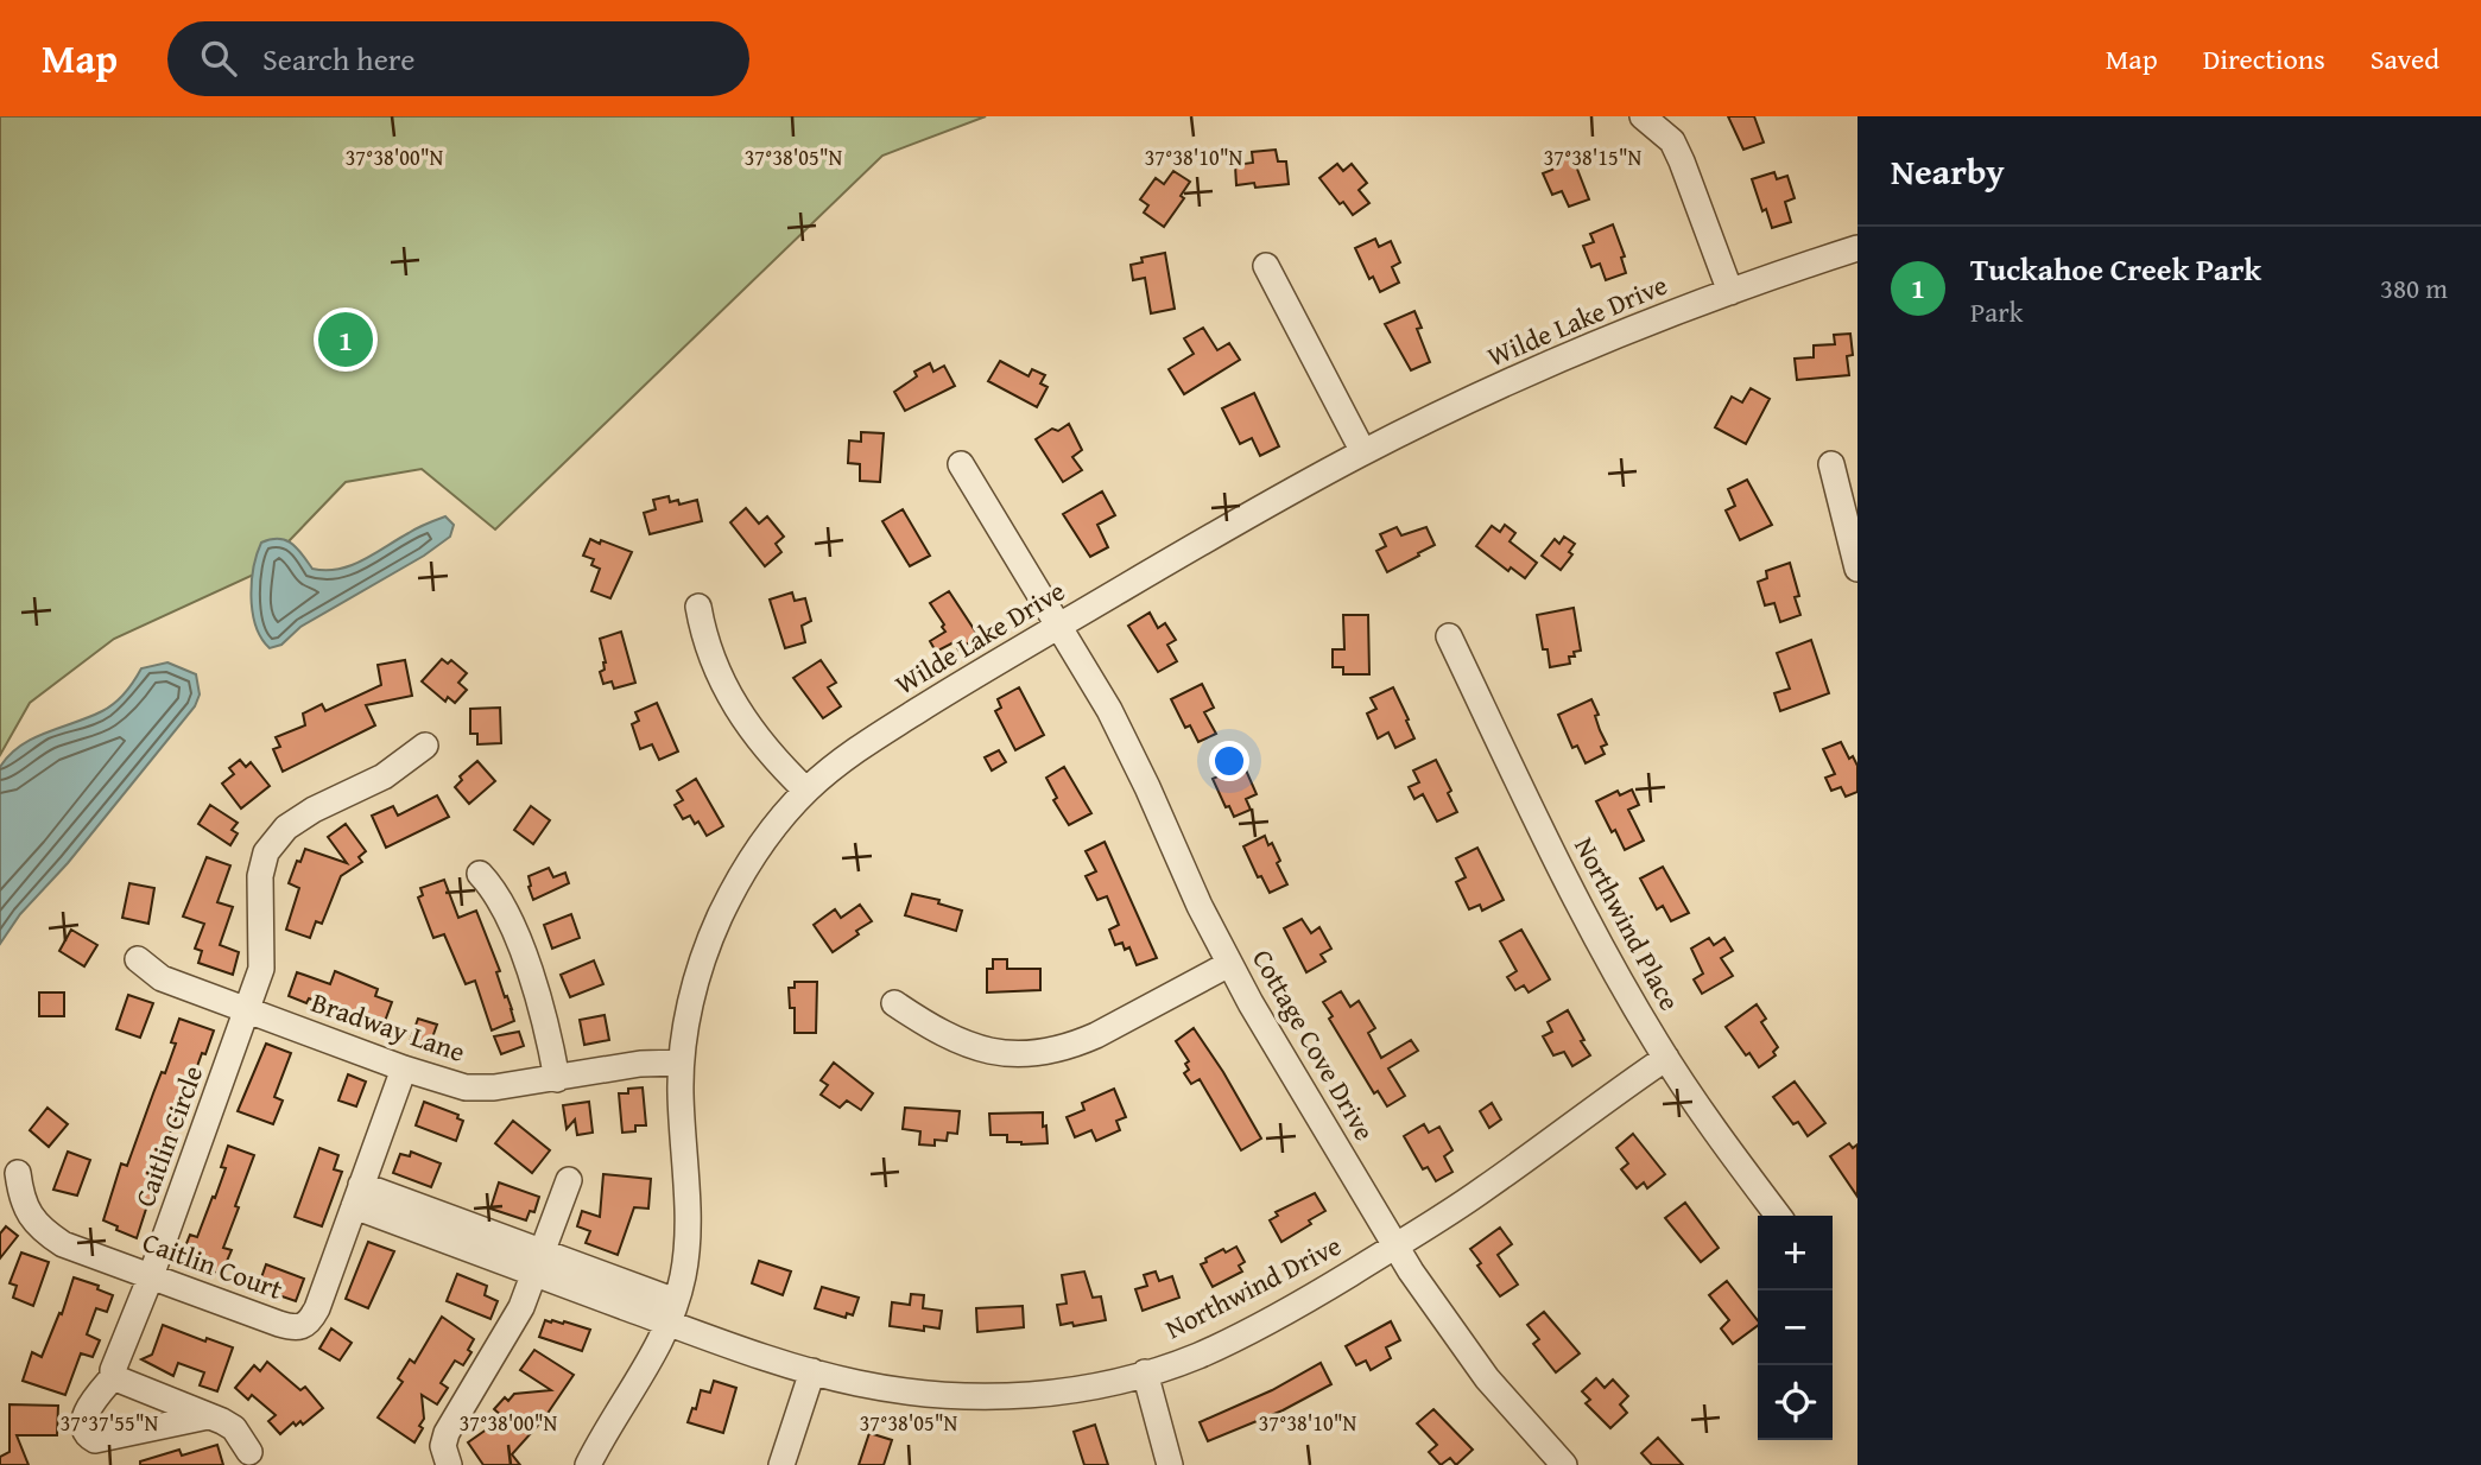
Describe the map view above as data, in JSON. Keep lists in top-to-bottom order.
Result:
{
  "streets": {
    "street": [
      "Wilde Lake Drive",
      "Northwind Place",
      "Bradway Lane",
      "Cottage Cove Drive",
      "Caitlin Circle",
      "Caitlin Court",
      "Northwind Drive"
    ]
  },
  "crossings": [
    ["Wilde Lake Drive", "Bradway Lane"],
    ["Wilde Lake Drive", "Cottage Cove Drive"],
    ["Wilde Lake Drive", "Northwind Drive"],
    ["Northwind Place", "Northwind Drive"],
    ["Bradway Lane", "Caitlin Circle"],
    ["Bradway Lane", "Caitlin Court"],
    ["Cottage Cove Drive", "Northwind Drive"],
    ["Caitlin Circle", "Caitlin Court"],
    ["Caitlin Court", "Northwind Drive"]
  ],
  "page": {
    "header": "Map",
    "search": "Search here",
    "nav": ["Map", "Directions", "Saved"],
    "heading": "Nearby",
    "list": [
      {
        "mark": "1",
        "name": "Tuckahoe Creek Park",
        "note": "Park",
        "value": "380 m"
      }
    ],
    "pins": "1",
    "map_buttons": ["+", "−"]
  },
  "coordinates": [
    "37°38'00\"N",
    "37°38'05\"N",
    "37°38'10\"N",
    "37°38'15\"N",
    "37°37'55\"N"
  ]
}
